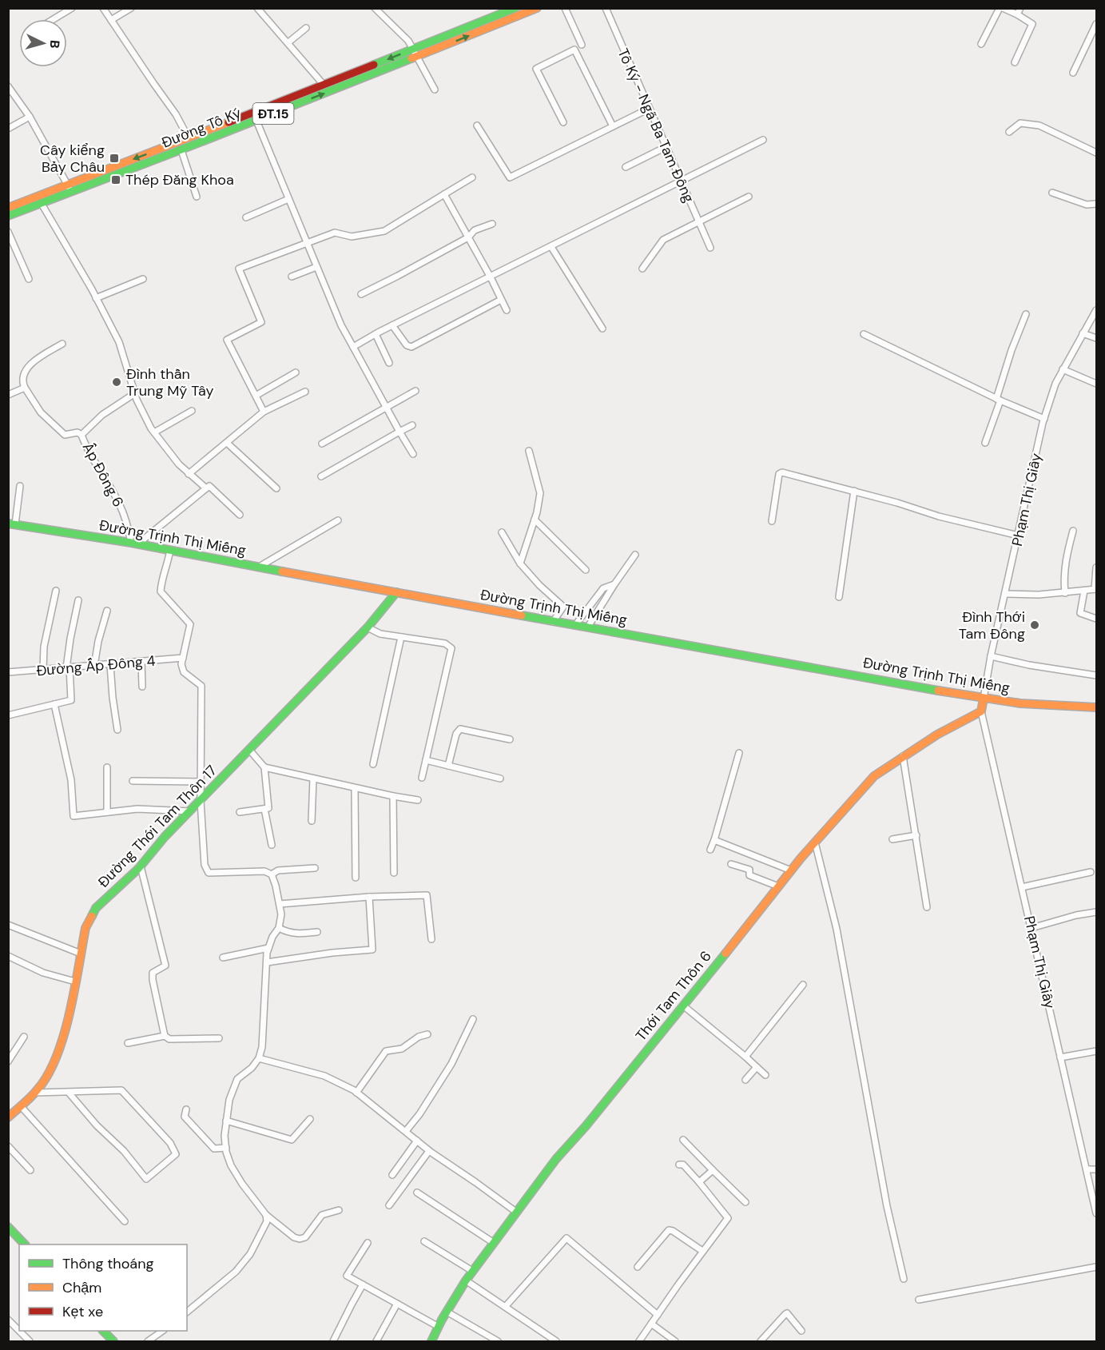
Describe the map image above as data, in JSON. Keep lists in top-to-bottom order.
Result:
{
  "streets": {
    "main road": [
      "ĐT.15",
      "Đường Tô Ký",
      "Đường Trịnh Thị Miếng",
      "Đường Thới Tam Thôn 17",
      "Thới Tam Thôn 6"
    ],
    "street": [
      "Tô Ký - Ngã Ba Tam Đông",
      "Ấp Đông 6",
      "Phạm Thị Giây",
      "Đường Ấp Đông 4"
    ]
  },
  "crossings": [
    ["Ấp Đông 6", "Đường Trịnh Thị Miếng"],
    ["Phạm Thị Giây", "Đường Trịnh Thị Miếng"],
    ["Phạm Thị Giây", "Thới Tam Thôn 6"],
    ["Đường Trịnh Thị Miếng", "Đường Thới Tam Thôn 17"]
  ],
  "places": {
    "transit": ["Cây kiểng Bảy Châu", "Thép Đăng Khoa"],
    "other": ["Đình thần Trung Mỹ Tây", "Đình Thới Tam Đông"]
  },
  "legend": ["Thông thoáng", "Chậm", "Kẹt xe"],
  "north": "right"
}
